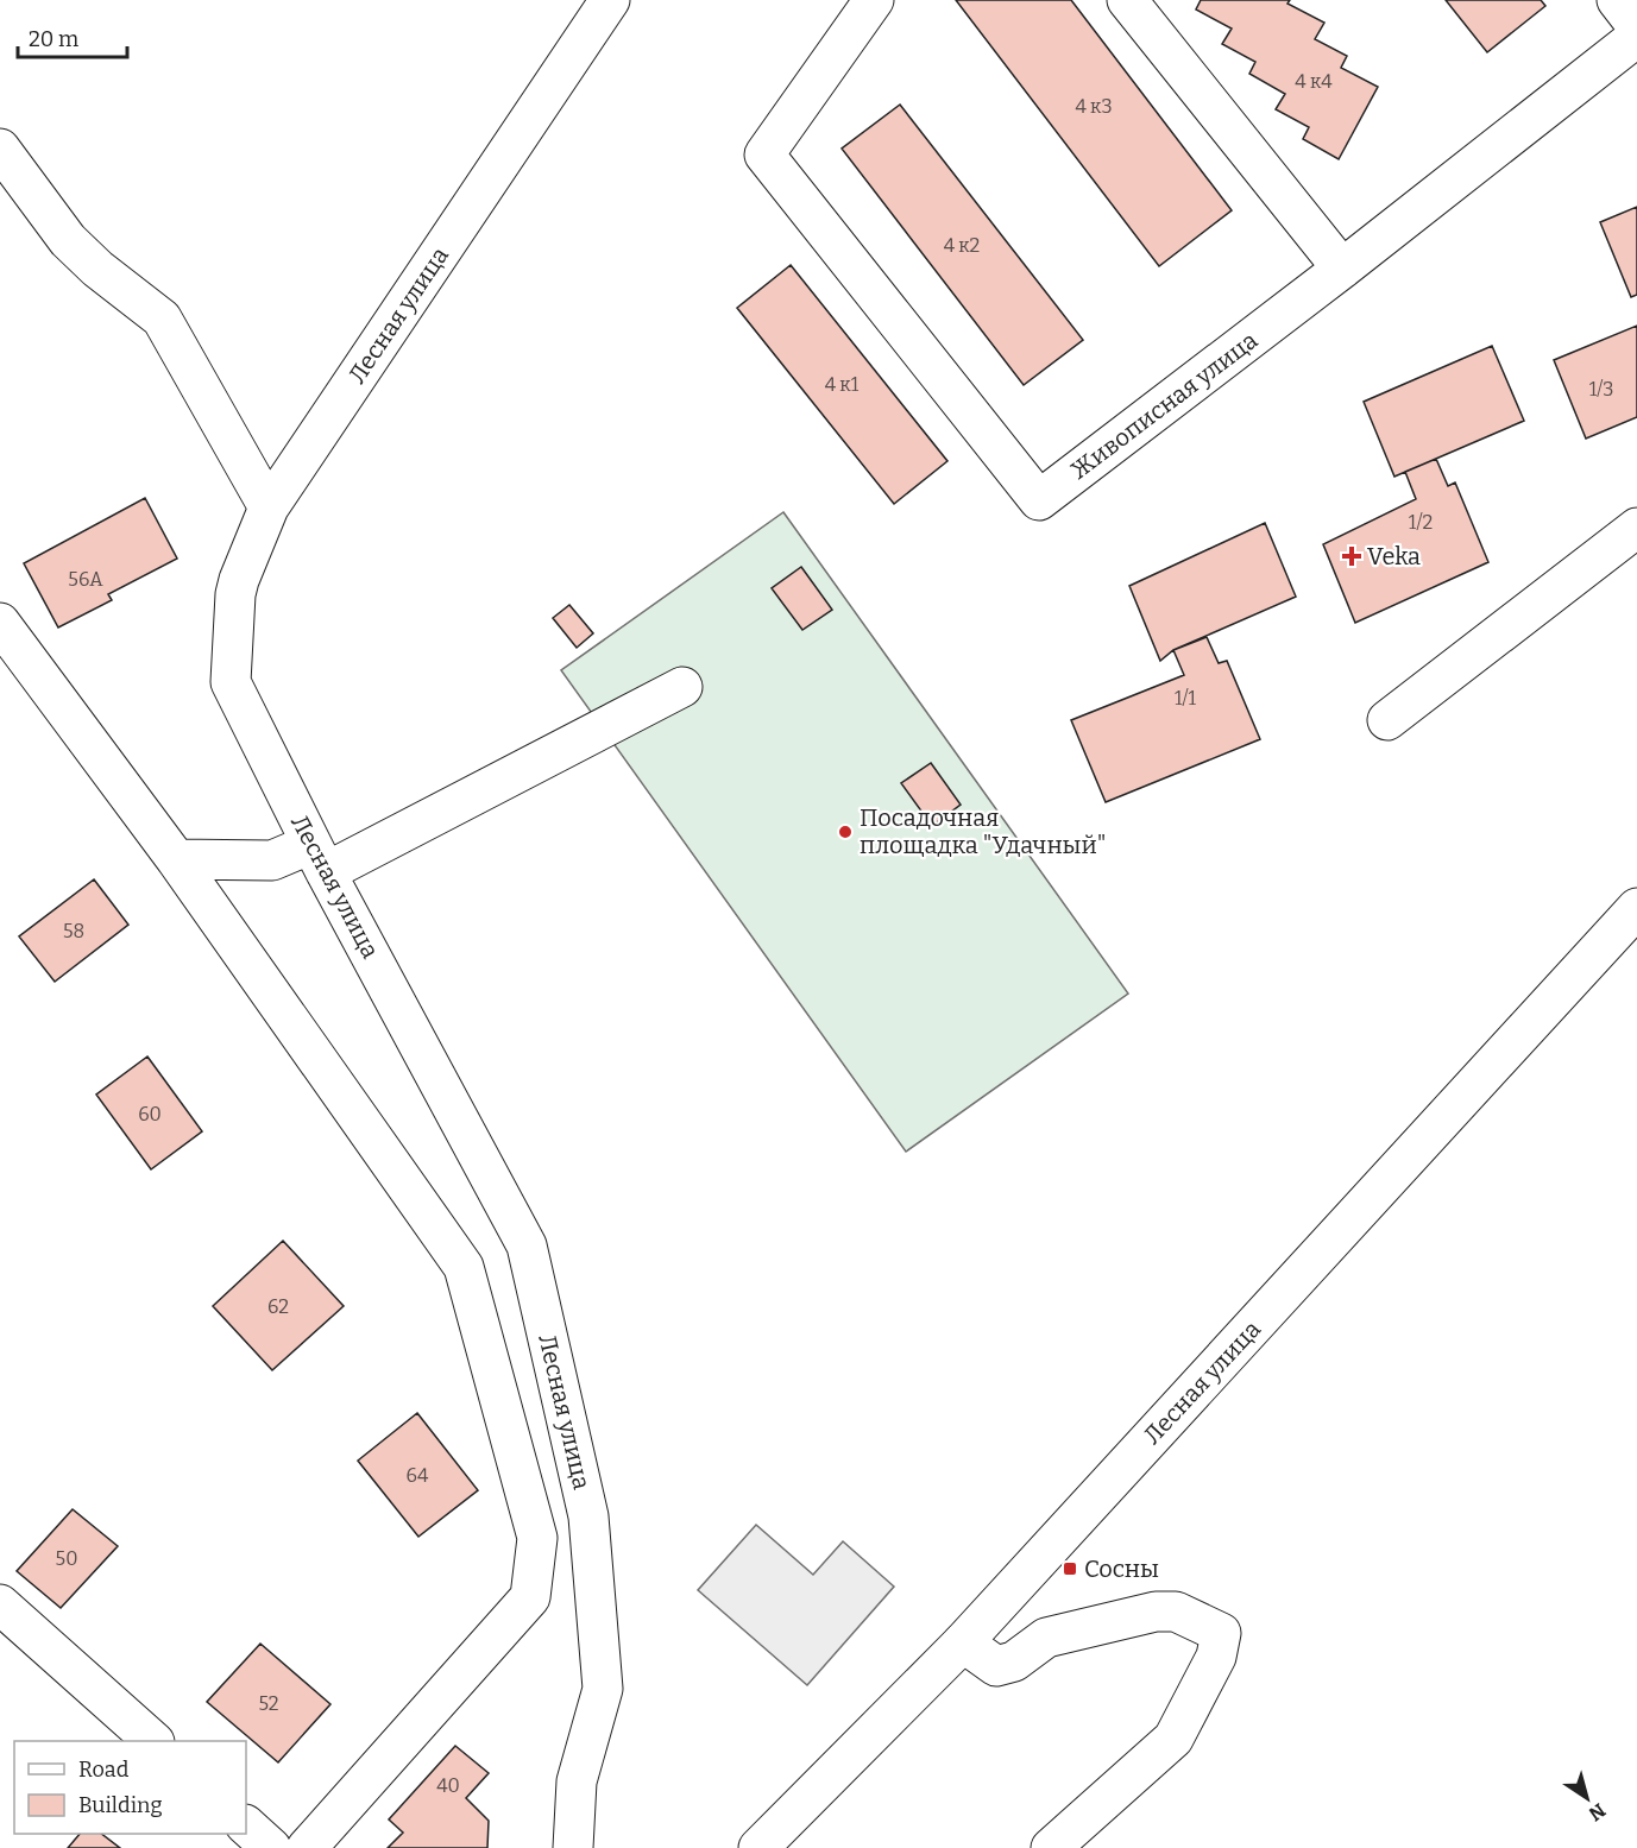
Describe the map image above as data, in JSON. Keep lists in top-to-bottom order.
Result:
{
  "streets": {
    "street": ["Лесная улица", "Живописная улица"]
  },
  "places": {
    "health": ["Veka"],
    "other": ["Посадочная площадка \"Удачный\""],
    "transit": ["Сосны"]
  },
  "house_numbers": [
    "4 к4",
    "4 к3",
    "4 к2",
    "4 к1",
    "1/3",
    "1/2",
    "56А",
    "1/1",
    "58",
    "60",
    "62",
    "64",
    "50",
    "52",
    "40"
  ],
  "legend": ["Road", "Building"],
  "scale_bar": "20 m",
  "north": "bottom right"
}
